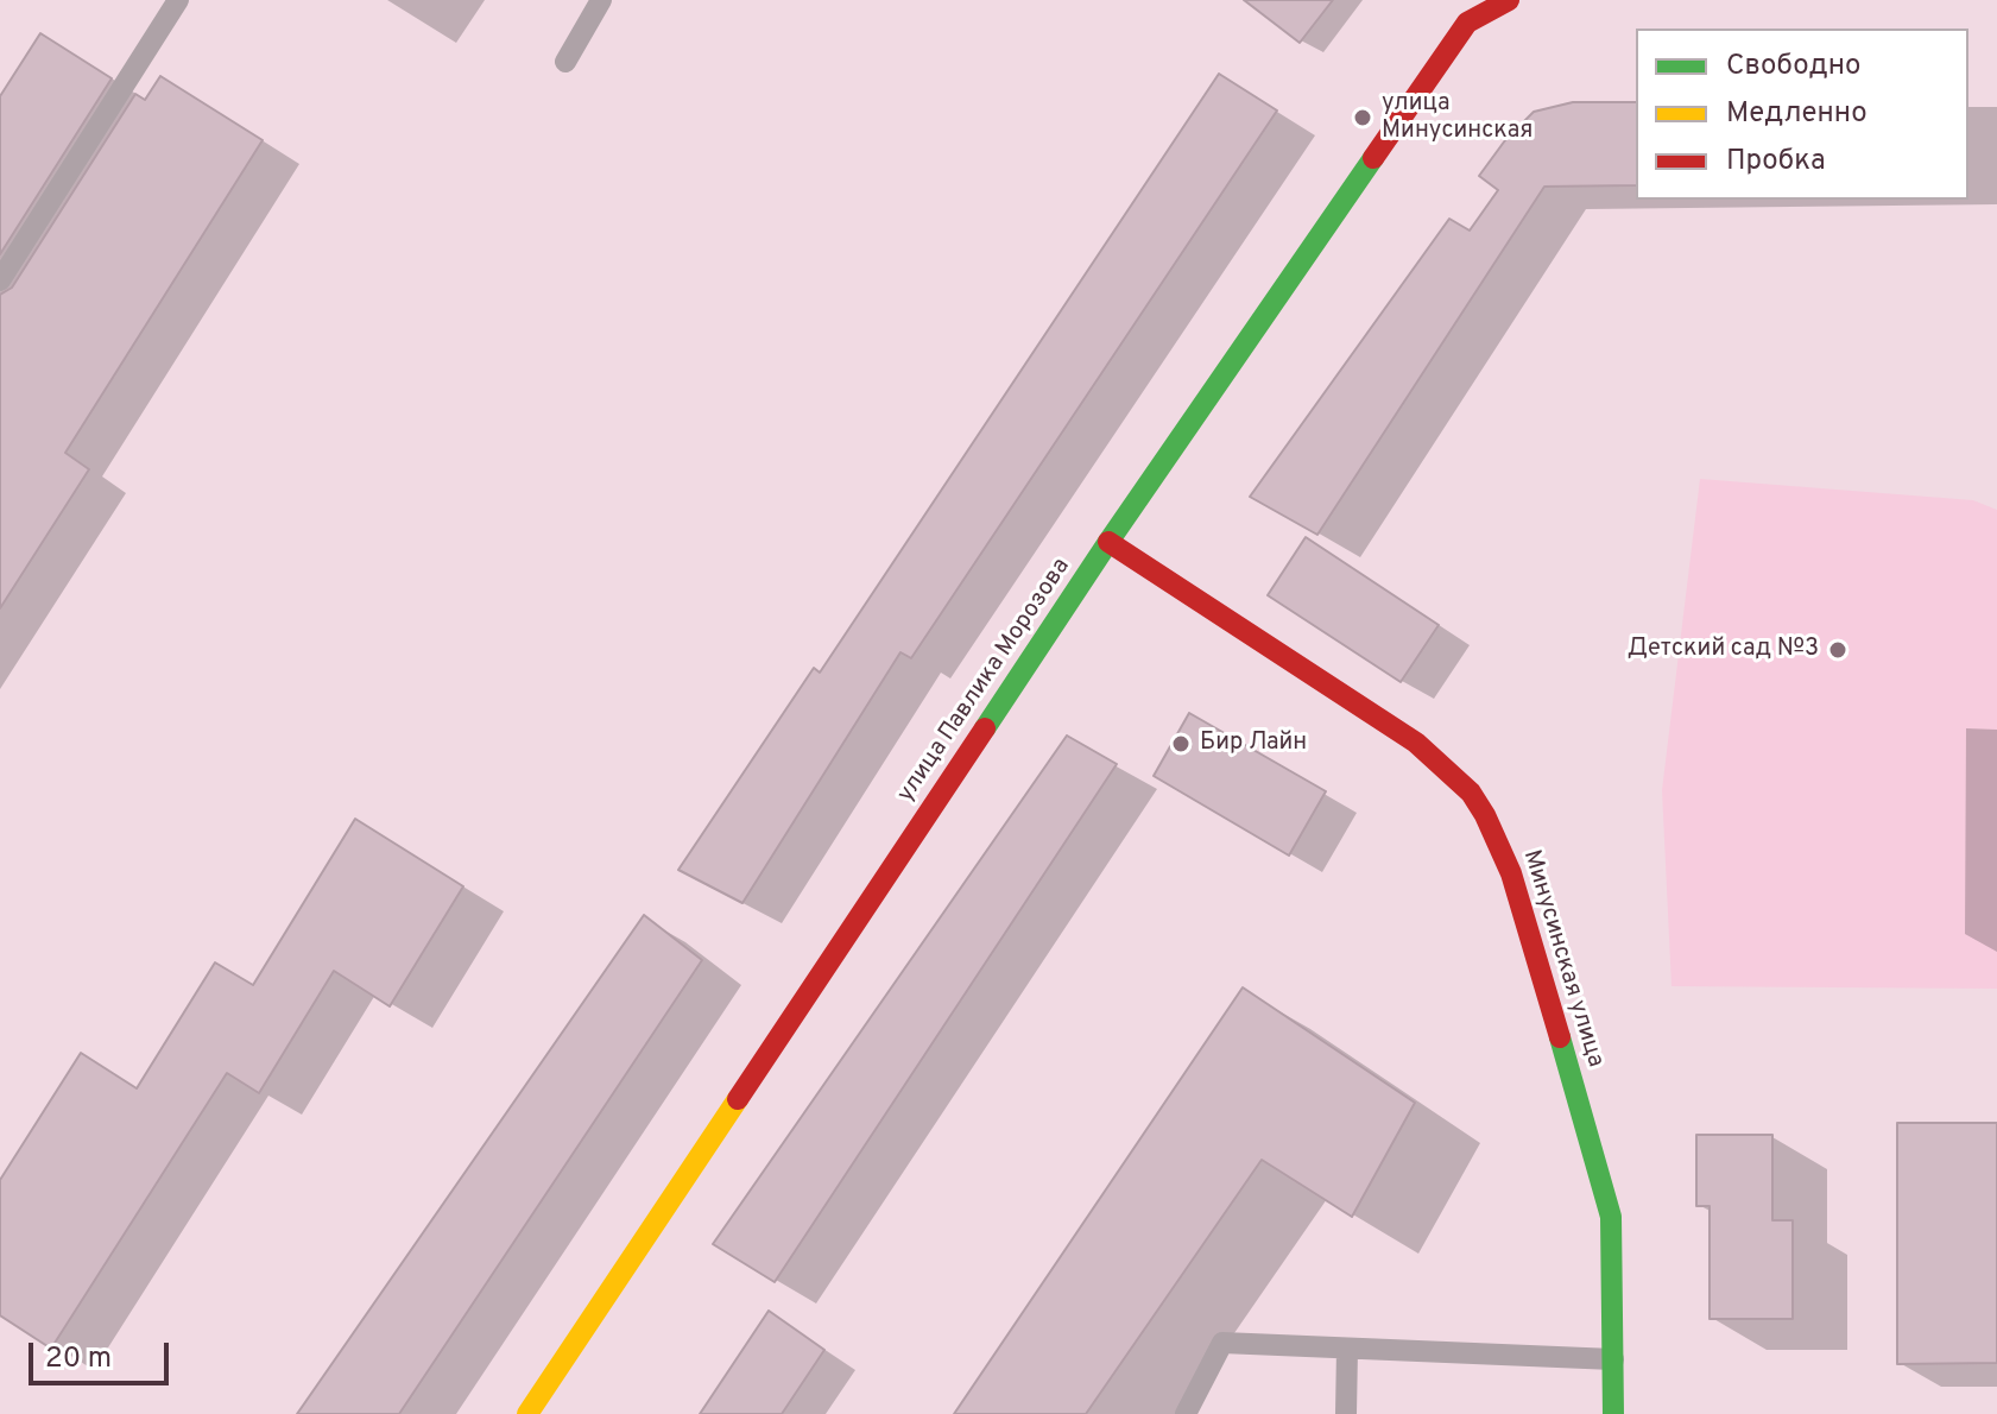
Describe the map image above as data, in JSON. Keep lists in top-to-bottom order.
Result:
{
  "streets": {
    "street": ["улица Павлика Морозова", "Минусинская улица"]
  },
  "crossings": [
    ["улица Павлика Морозова", "Минусинская улица"]
  ],
  "places": ["улица Минусинская", "Детский сад №3", "Бир Лайн"],
  "legend": ["Свободно", "Медленно", "Пробка"],
  "scale_bar": "20 m"
}
